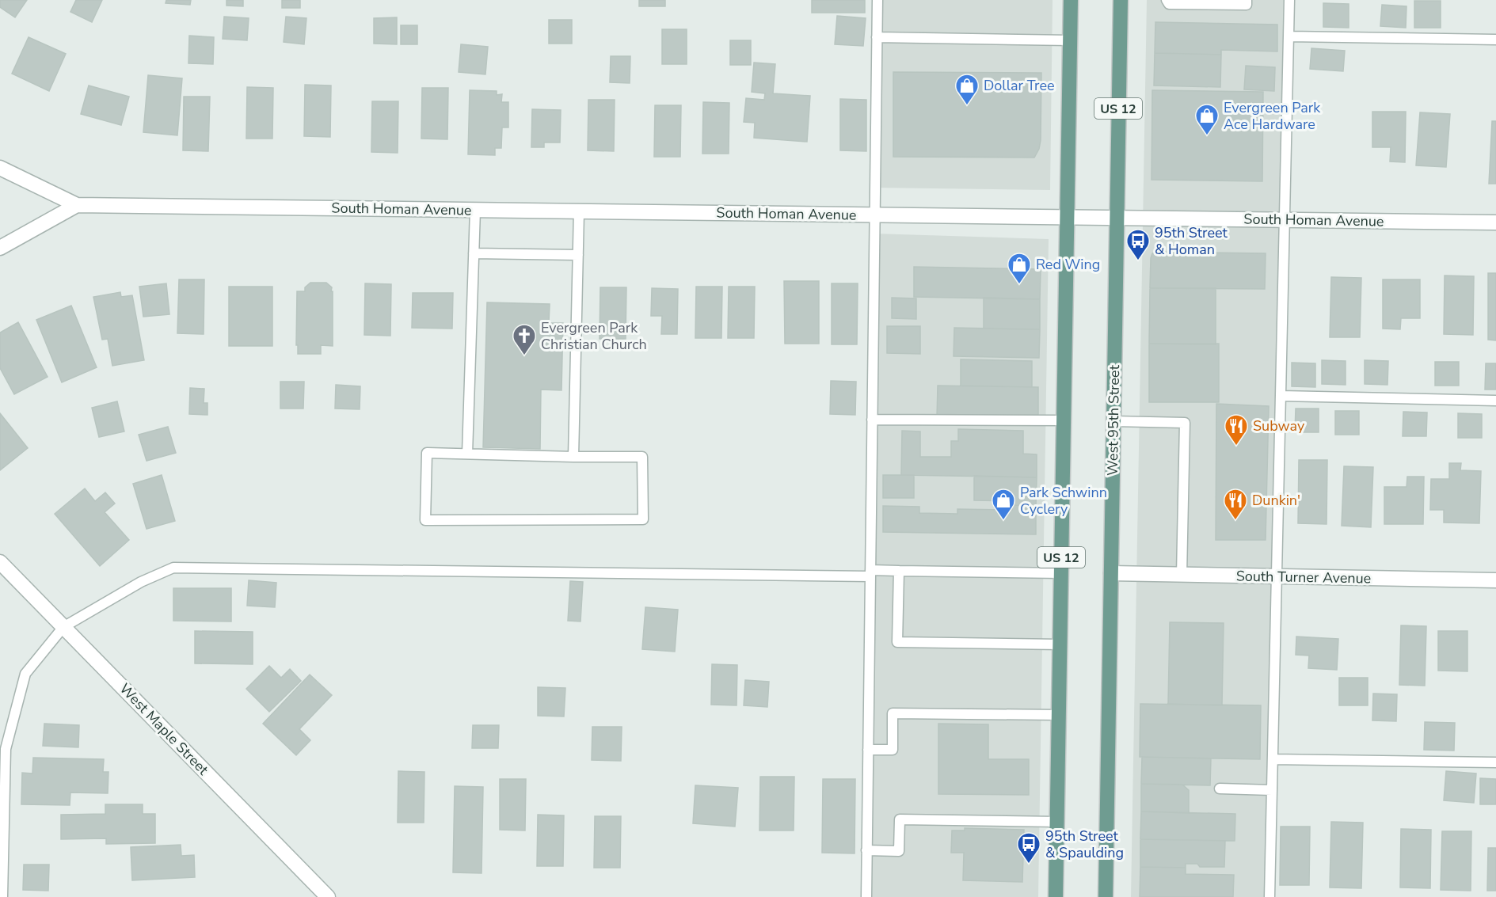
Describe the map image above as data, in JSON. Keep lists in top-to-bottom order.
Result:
{
  "streets": {
    "main road": ["US 12", "West 95th Street"],
    "street": ["South Homan Avenue", "South Turner Avenue", "West Maple Street"]
  },
  "crossings": [
    ["US 12", "South Homan Avenue"],
    ["South Homan Avenue", "West 95th Street"],
    ["West 95th Street", "South Turner Avenue"]
  ],
  "places": {
    "shop": [
      "Dollar Tree",
      "Evergreen Park Ace Hardware",
      "Red Wing",
      "Park Schwinn Cyclery"
    ],
    "bus stop": ["95th Street & Homan", "95th Street & Spaulding"],
    "church": ["Evergreen Park Christian Church"],
    "restaurant": ["Subway", "Dunkin'"]
  }
}
